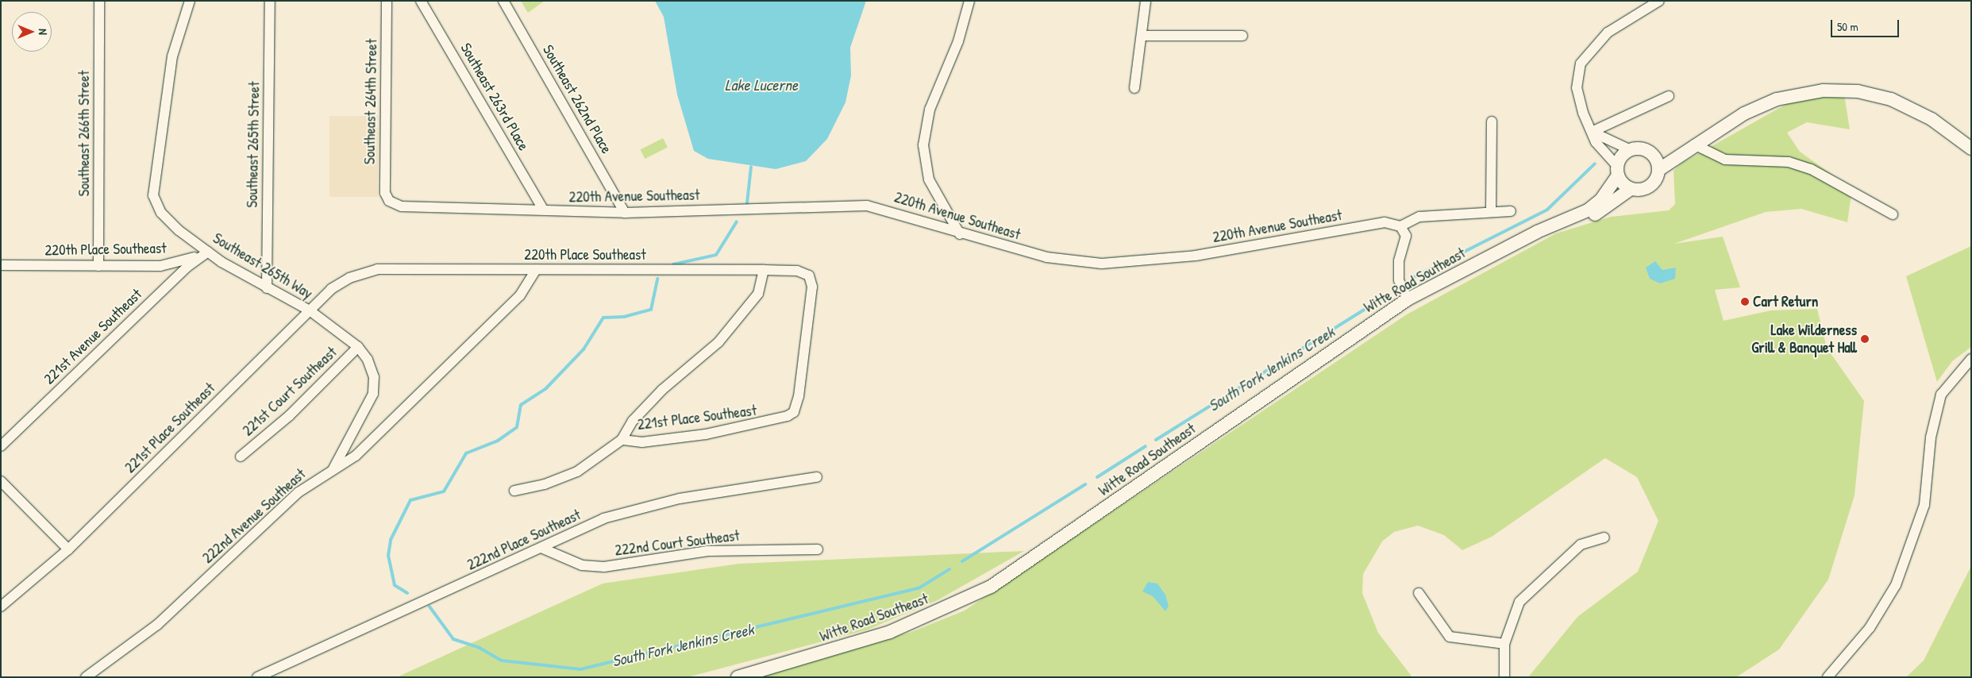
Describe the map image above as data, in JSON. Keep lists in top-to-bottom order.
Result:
{
  "streets": {
    "street": [
      "Southeast 263rd Place",
      "Southeast 262nd Place",
      "Southeast 264th Street",
      "Southeast 266th Street",
      "Southeast 265th Street",
      "220th Avenue Southeast",
      "220th Place Southeast",
      "Southeast 265th Way",
      "Witte Road Southeast",
      "221st Avenue Southeast",
      "221st Court Southeast",
      "221st Place Southeast",
      "222nd Avenue Southeast",
      "222nd Place Southeast",
      "222nd Court Southeast"
    ]
  },
  "crossings": [
    ["Southeast 263rd Place", "220th Avenue Southeast"],
    ["Southeast 262nd Place", "220th Avenue Southeast"],
    ["Southeast 264th Street", "220th Avenue Southeast"],
    ["Southeast 266th Street", "220th Place Southeast"],
    ["Southeast 265th Street", "Southeast 265th Way"],
    ["220th Place Southeast", "Southeast 265th Way"],
    ["220th Place Southeast", "221st Avenue Southeast"],
    ["220th Place Southeast", "221st Place Southeast"],
    ["220th Place Southeast", "222nd Avenue Southeast"],
    ["Southeast 265th Way", "221st Avenue Southeast"],
    ["Southeast 265th Way", "221st Court Southeast"],
    ["Southeast 265th Way", "221st Place Southeast"],
    ["Southeast 265th Way", "222nd Avenue Southeast"],
    ["222nd Place Southeast", "222nd Court Southeast"]
  ],
  "water": ["Lake Lucerne", "South Fork Jenkins Creek"],
  "places": ["Cart Return", "Lake Wilderness Grill & Banquet Hall"],
  "scale_bar": "50 m",
  "north": "right"
}
